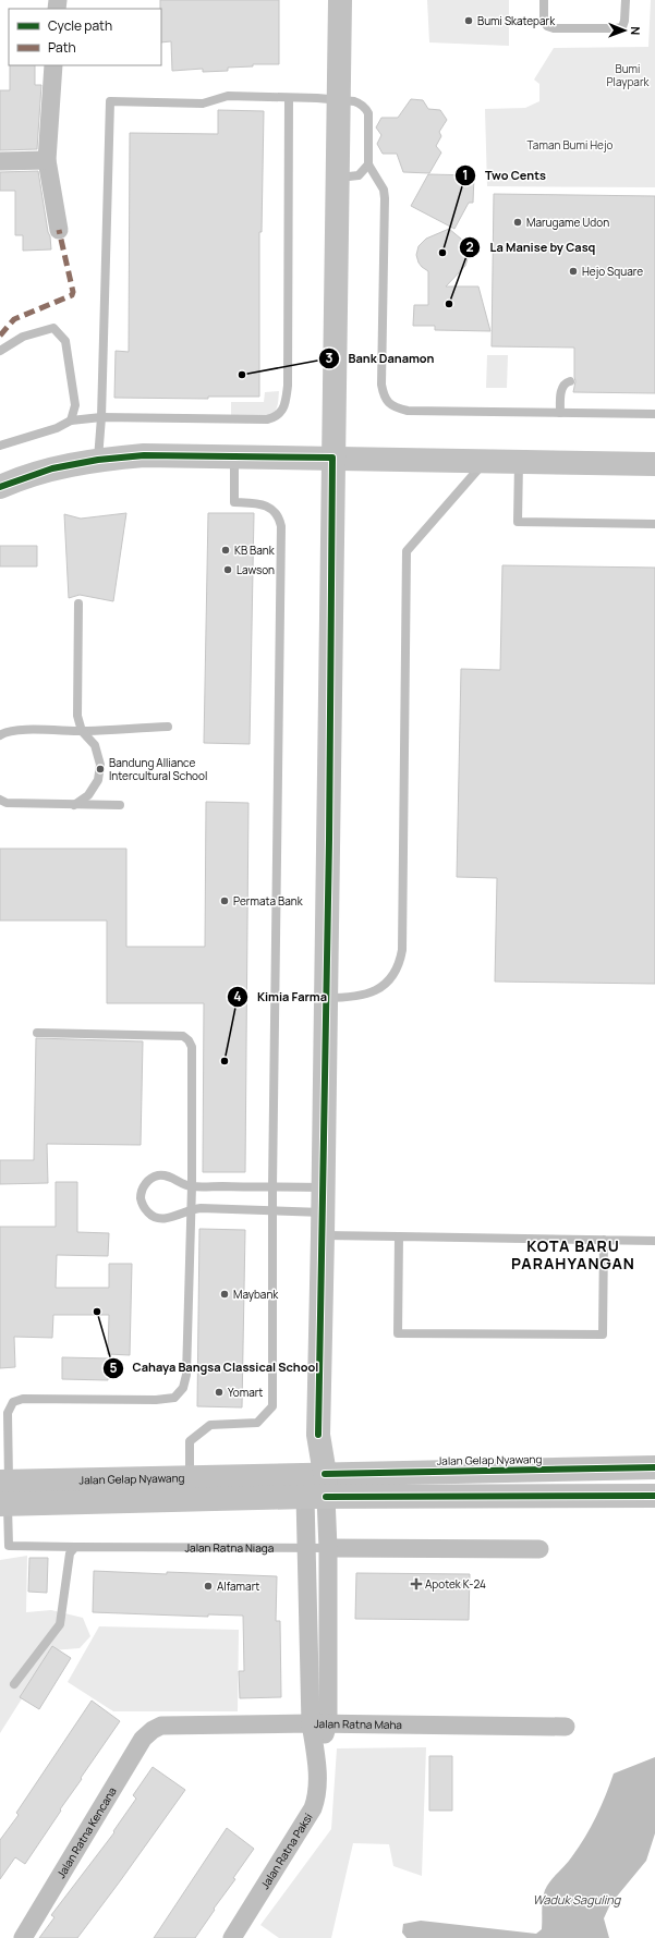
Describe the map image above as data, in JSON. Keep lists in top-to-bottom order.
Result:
{
  "streets": {
    "street": [
      "Jalan Gelap Nyawang",
      "Jalan Ratna Niaga",
      "Jalan Ratna Maha",
      "Jalan Ratna Kencana",
      "Jalan Ratna Paksi"
    ]
  },
  "crossings": [
    ["Jalan Gelap Nyawang", "Jalan Ratna Niaga"],
    ["Jalan Gelap Nyawang", "Jalan Ratna Paksi"],
    ["Jalan Ratna Niaga", "Jalan Ratna Paksi"],
    ["Jalan Ratna Maha", "Jalan Ratna Kencana"],
    ["Jalan Ratna Maha", "Jalan Ratna Paksi"]
  ],
  "districts": ["KOTA BARU PARAHYANGAN"],
  "water": ["Waduk Saguling"],
  "parks": ["Bumi Playpark", "Taman Bumi Hejo"],
  "places": {
    "other": [
      "Bumi Skatepark",
      "Marugame Udon",
      "Two Cents",
      "Hejo Square",
      "La Manise by Casq",
      "Bank Danamon",
      "KB Bank",
      "Lawson",
      "Bandung Alliance Intercultural School",
      "Permata Bank",
      "Kimia Farma",
      "Maybank",
      "Cahaya Bangsa Classical School",
      "Yomart",
      "Alfamart"
    ],
    "health": ["Apotek K-24"]
  },
  "legend": ["Cycle path", "Path"],
  "north": "right"
}
